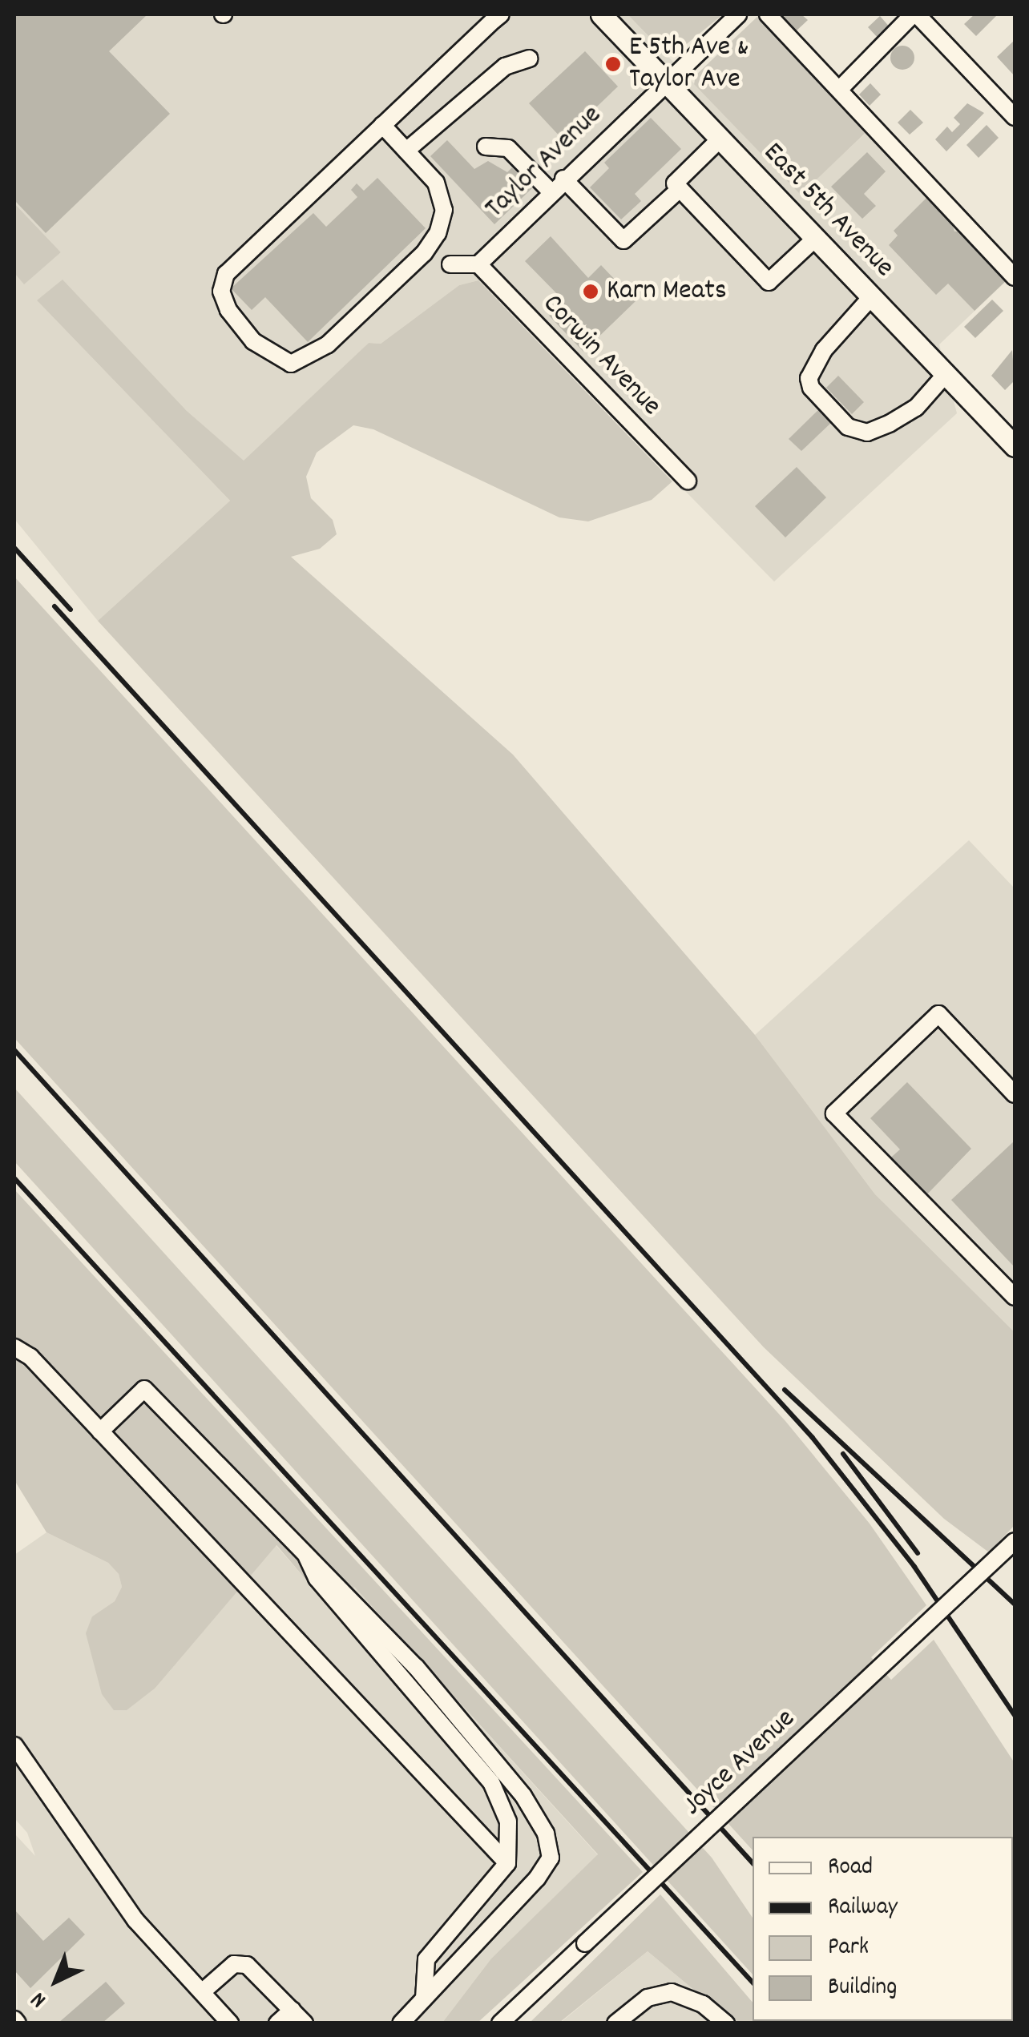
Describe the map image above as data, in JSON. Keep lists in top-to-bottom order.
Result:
{
  "streets": {
    "main road": ["East 5th Avenue"],
    "street": ["Taylor Avenue", "Corwin Avenue", "Joyce Avenue"]
  },
  "crossings": [
    ["Taylor Avenue", "East 5th Avenue"],
    ["Taylor Avenue", "Corwin Avenue"]
  ],
  "places": ["E 5th Ave & Taylor Ave", "Karn Meats"],
  "legend": [
    "Road",
    "Railway",
    "Park",
    "Building"
  ],
  "north": "bottom left"
}
